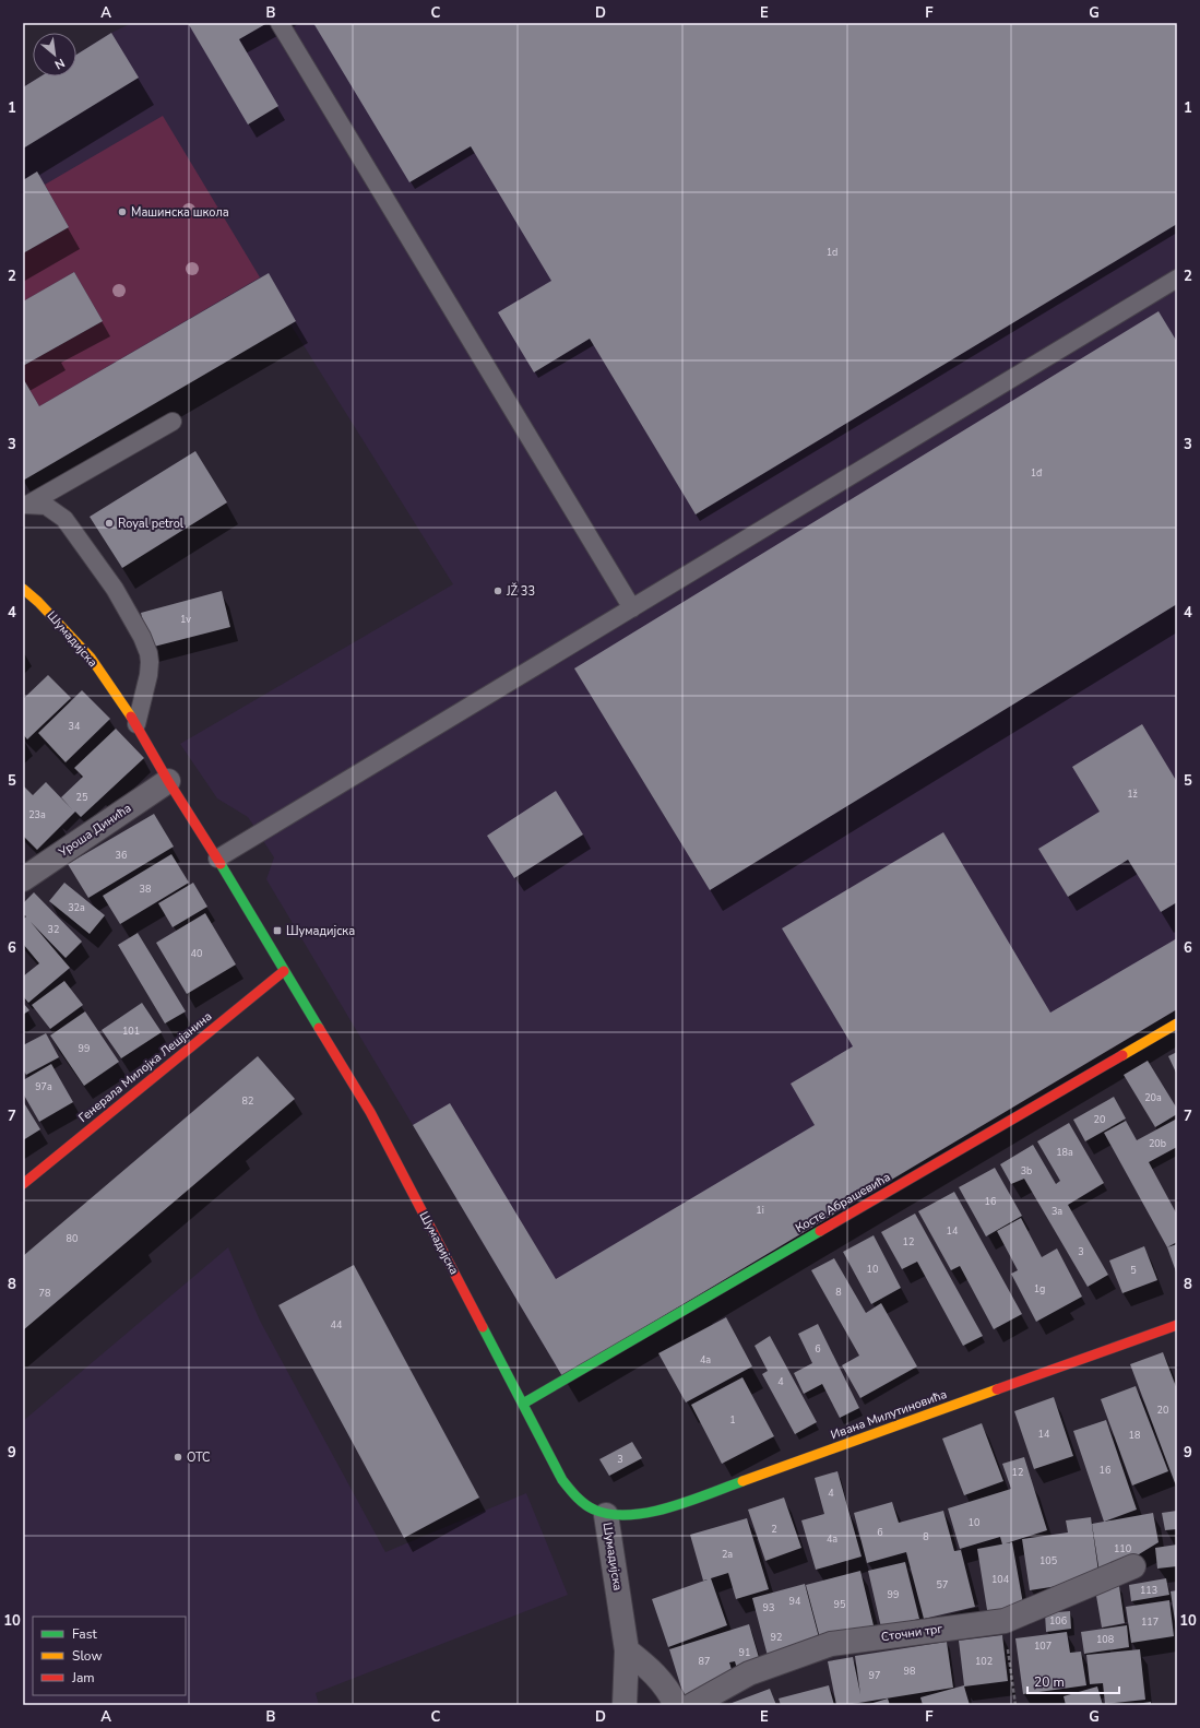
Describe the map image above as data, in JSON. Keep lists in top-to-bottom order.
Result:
{
  "streets": {
    "street": [
      "Шумадијска",
      "Уроша Динића",
      "Генерала Милојка Лешјанина",
      "Косте Абрашевића",
      "Ивана Милутиновића",
      "Сточни трг"
    ]
  },
  "crossings": [
    ["Шумадијска", "Уроша Динића"],
    ["Шумадијска", "Генерала Милојка Лешјанина"],
    ["Шумадијска", "Косте Абрашевића"],
    ["Шумадијска", "Ивана Милутиновића"]
  ],
  "places": {
    "other": [
      "Машинска школа",
      "Royal petrol",
      "JŽ 33",
      "OTC"
    ],
    "transit": ["Шумадијска"]
  },
  "house_numbers": [
    "1d",
    "1đ",
    "1v",
    "34",
    "1ž",
    "25",
    "23a",
    "36",
    "38",
    "32a",
    "32",
    "40",
    "101",
    "99",
    "97a",
    "20a",
    "82",
    "20",
    "20b",
    "18a",
    "3b",
    "16",
    "1i",
    "3a",
    "14",
    "80",
    "12",
    "3",
    "10",
    "5",
    "1g",
    "8",
    "78",
    "44",
    "6",
    "4a",
    "4",
    "20",
    "1",
    "14",
    "18",
    "3",
    "16",
    "12",
    "4",
    "10",
    "2",
    "6",
    "8",
    "4a",
    "110",
    "2a",
    "105",
    "104",
    "57",
    "113",
    "99",
    "94",
    "95",
    "93",
    "106",
    "117",
    "92",
    "108",
    "107",
    "91",
    "87",
    "102",
    "98",
    "97"
  ],
  "legend": ["Fast", "Slow", "Jam"],
  "scale_bar": "20 m",
  "north": "bottom right",
  "grid": {
    "columns": [
      "A",
      "B",
      "C",
      "D",
      "E",
      "F",
      "G"
    ],
    "rows": [
      "1",
      "2",
      "3",
      "4",
      "5",
      "6",
      "7",
      "8",
      "9",
      "10"
    ]
  }
}
